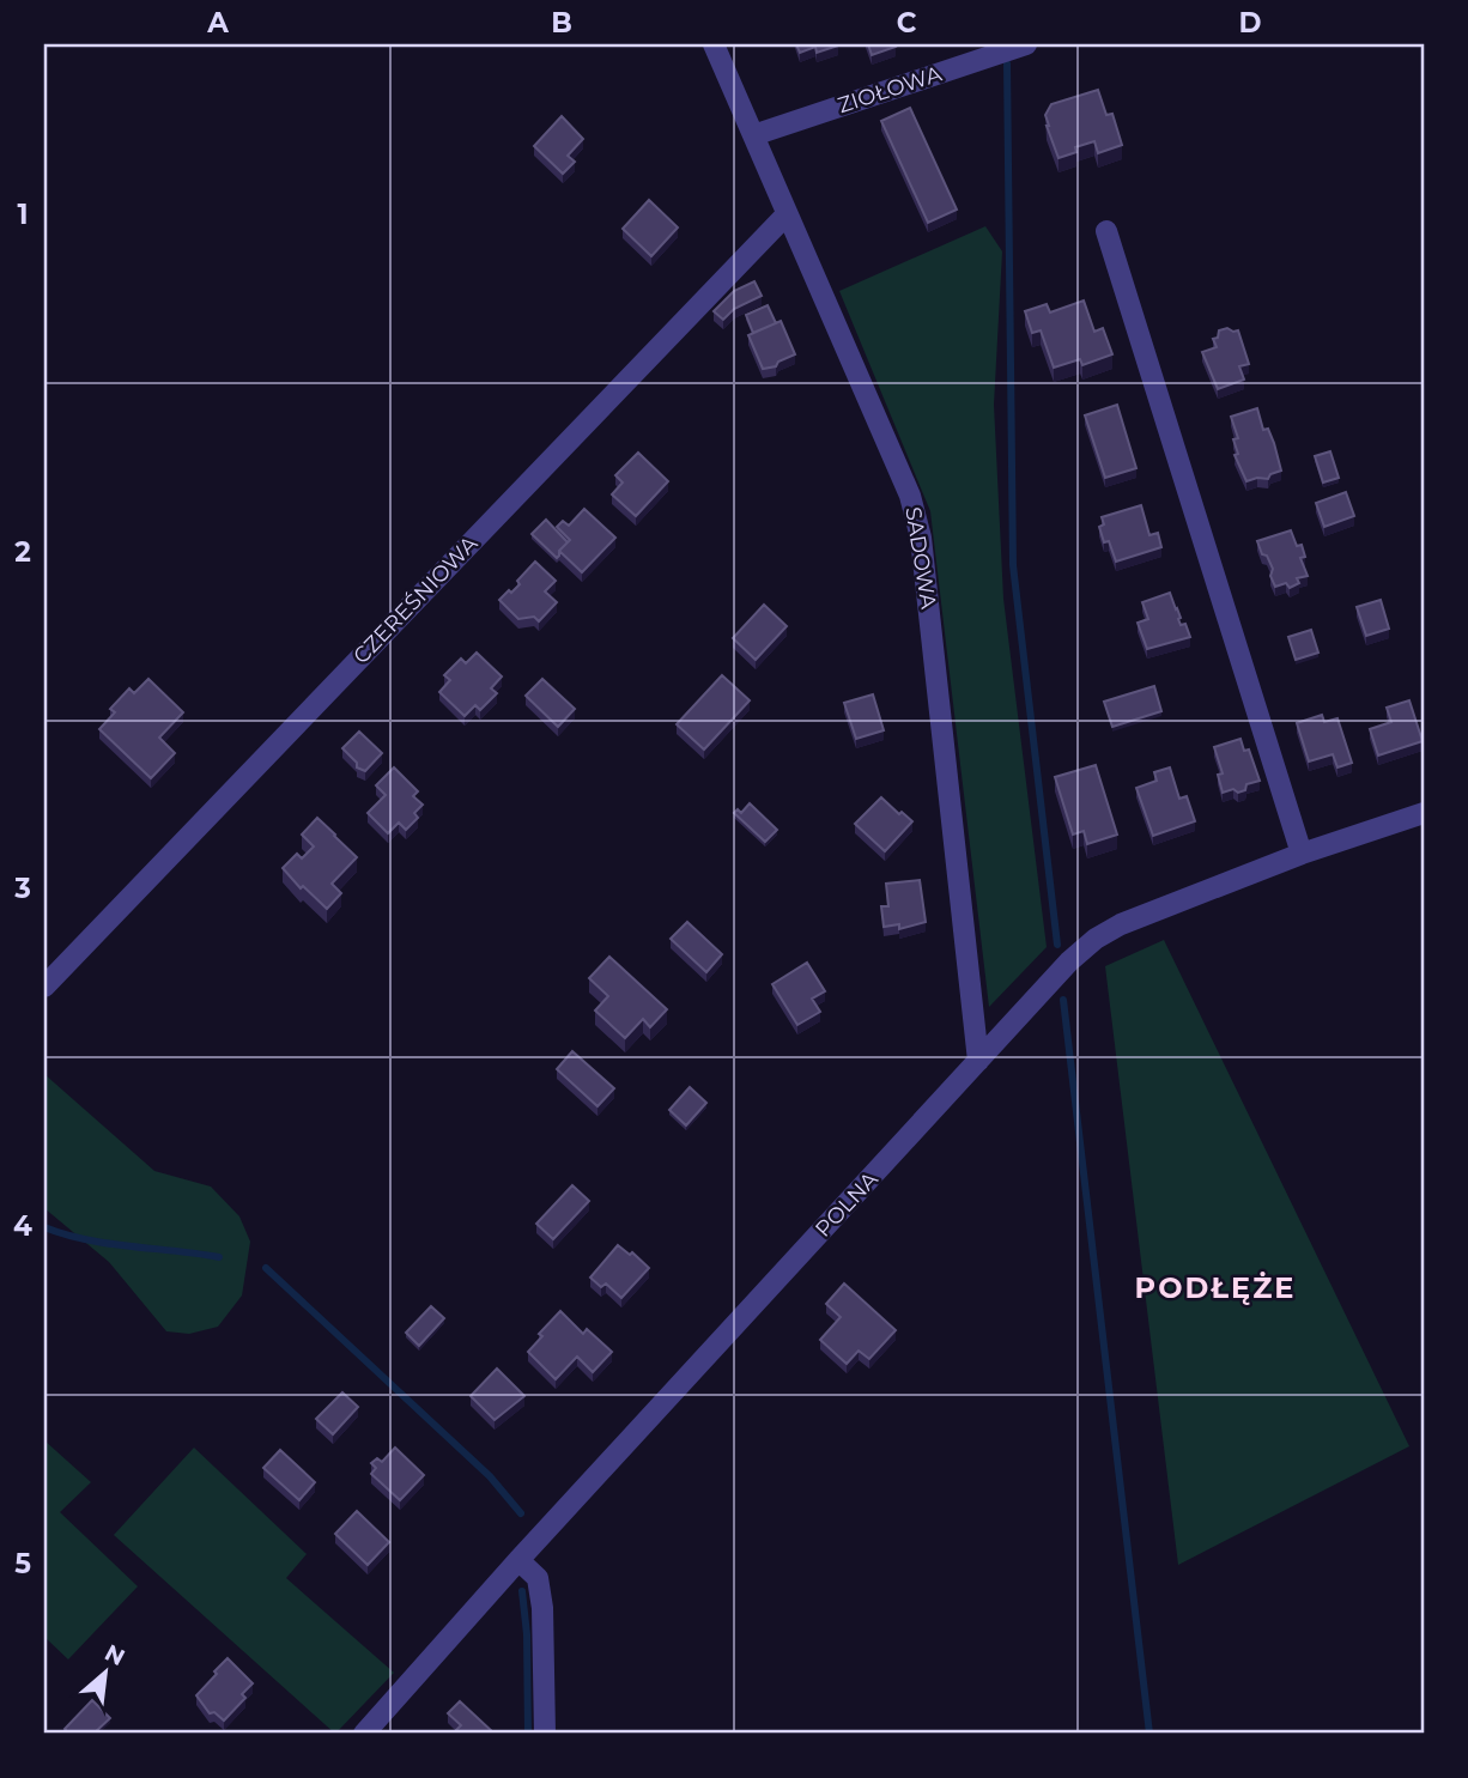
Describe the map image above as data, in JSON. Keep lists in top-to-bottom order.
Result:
{
  "streets": {
    "street": [
      "ZIOŁOWA",
      "SADOWA",
      "CZEREŚNIOWA",
      "POLNA"
    ]
  },
  "crossings": [
    ["ZIOŁOWA", "SADOWA"],
    ["SADOWA", "CZEREŚNIOWA"],
    ["SADOWA", "POLNA"]
  ],
  "districts": ["PODŁĘŻE"],
  "north": "top right",
  "grid": {
    "columns": [
      "A",
      "B",
      "C",
      "D"
    ],
    "rows": [
      "1",
      "2",
      "3",
      "4",
      "5"
    ]
  }
}
